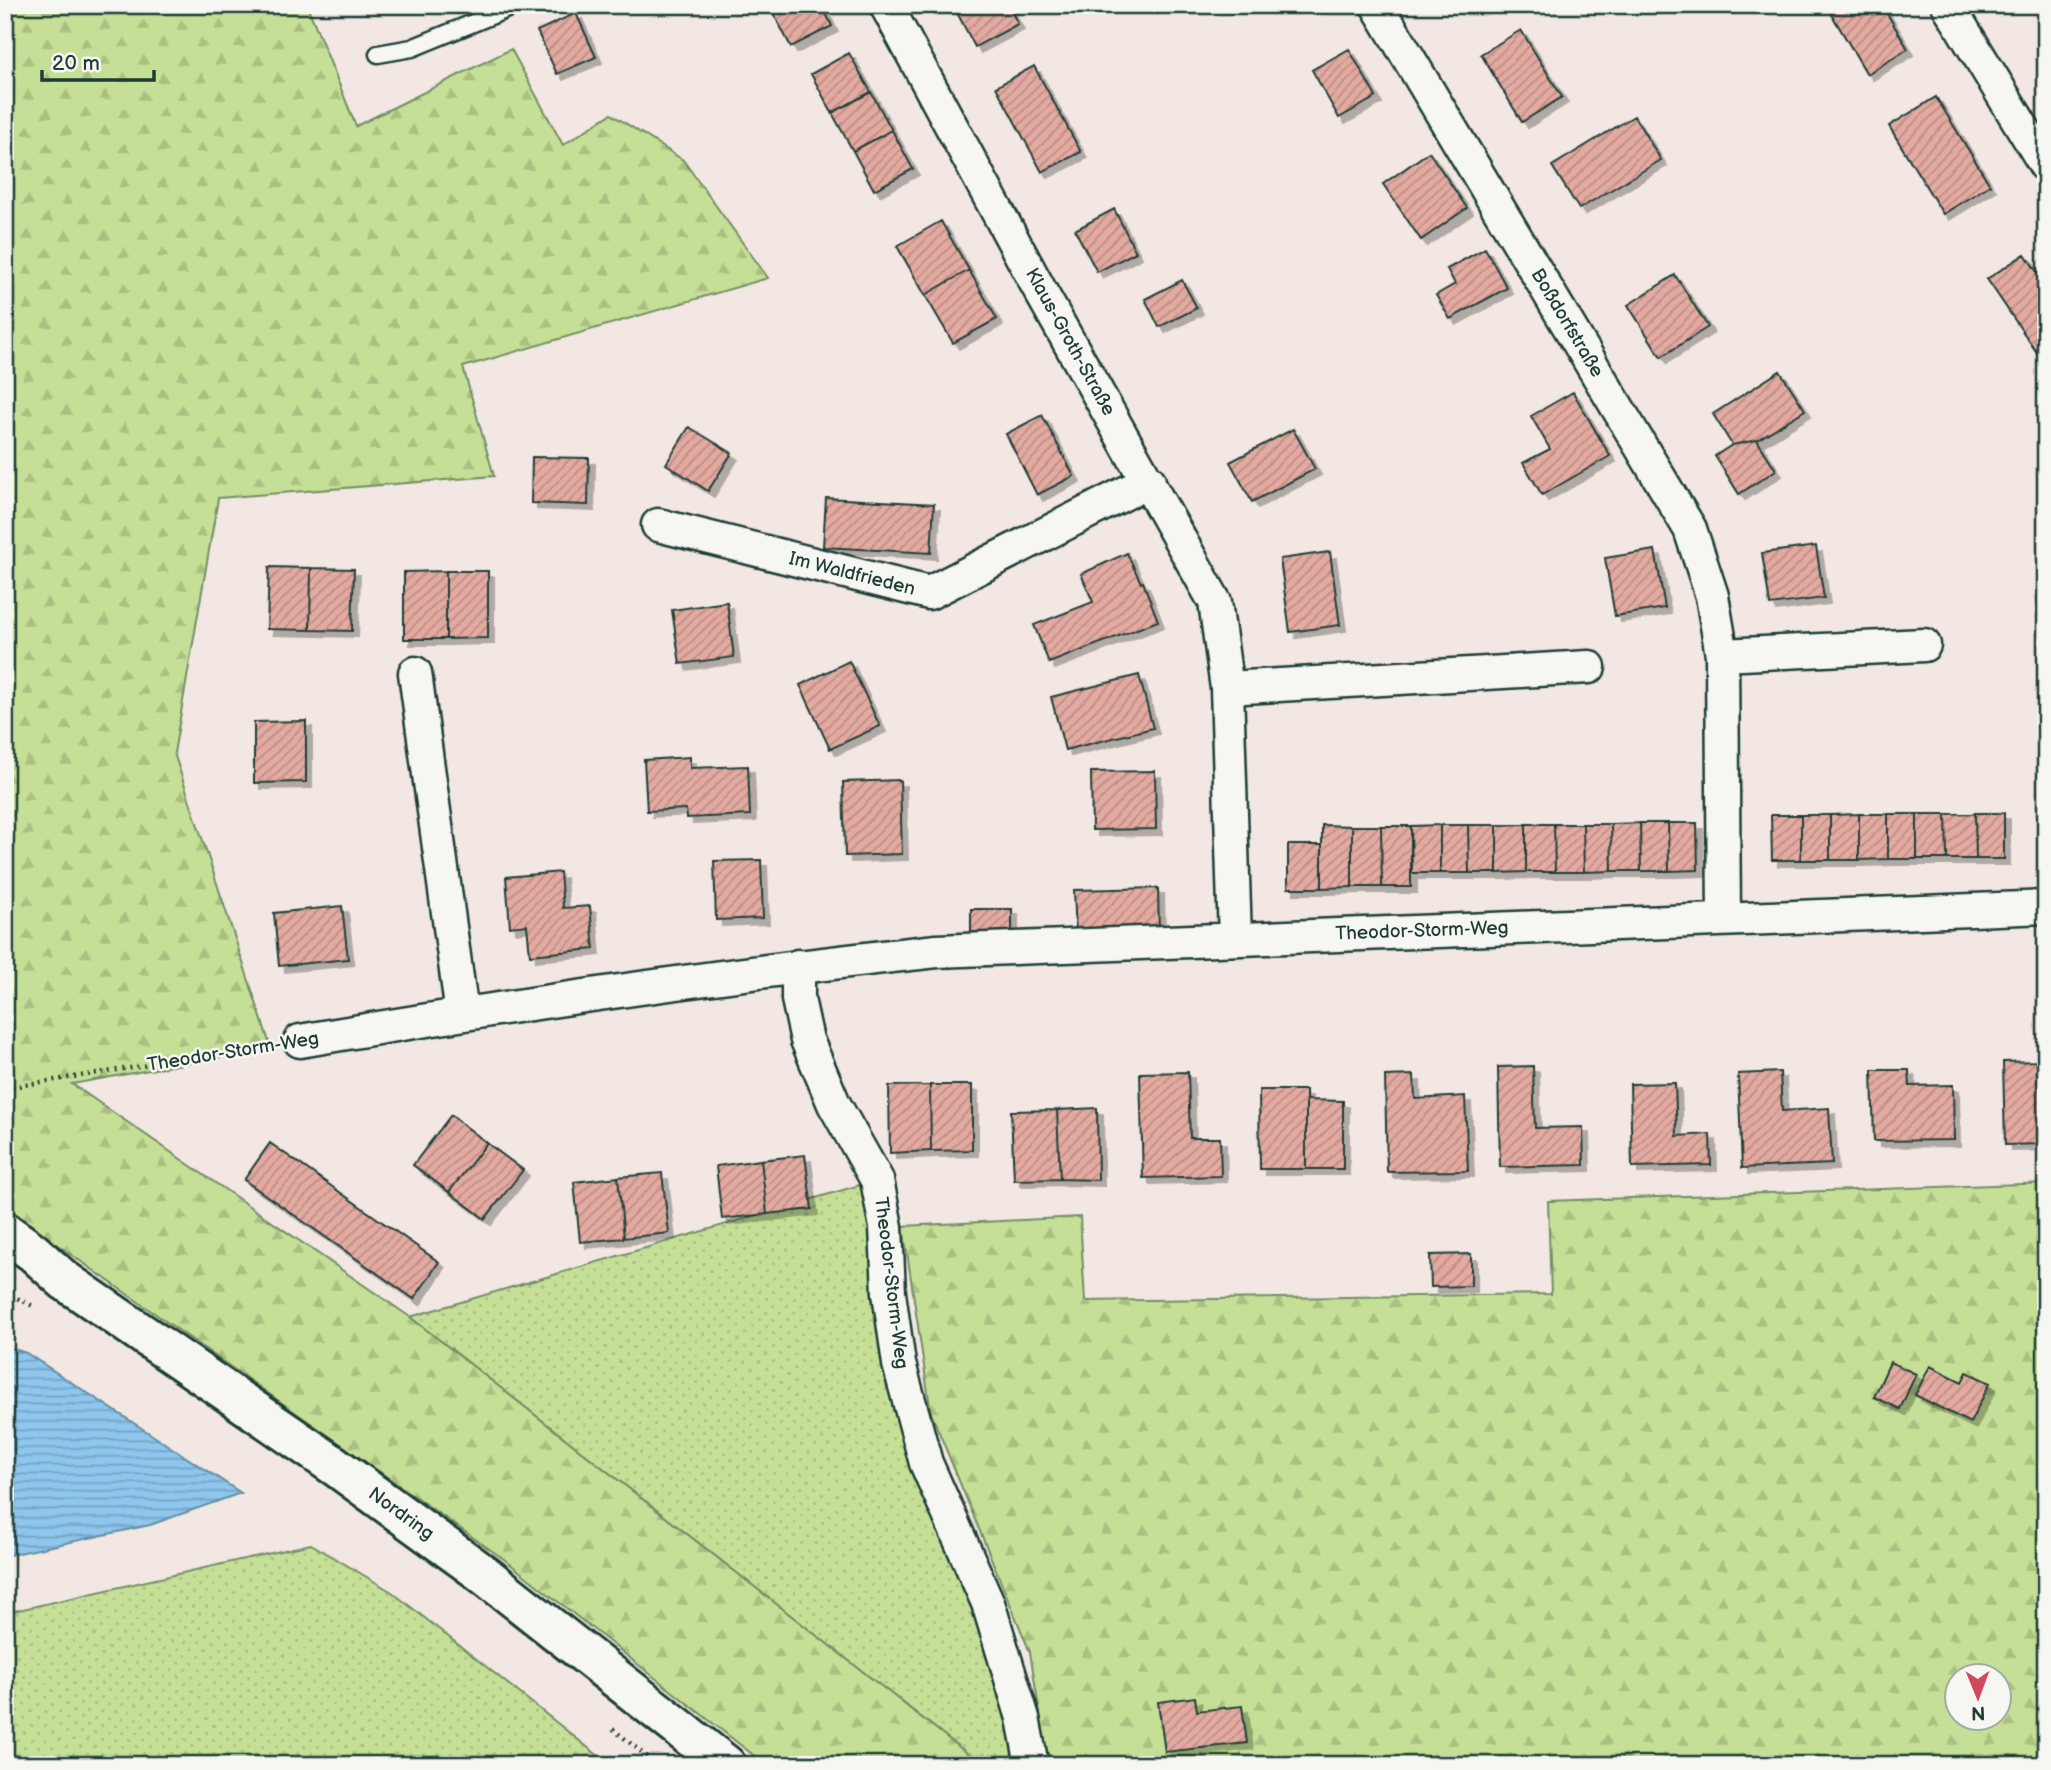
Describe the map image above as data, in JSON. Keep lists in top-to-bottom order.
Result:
{
  "streets": {
    "street": [
      "Boßdorfstraße",
      "Klaus-Groth-Straße",
      "Im Waldfrieden",
      "Theodor-Storm-Weg",
      "Nordring"
    ]
  },
  "crossings": [
    ["Boßdorfstraße", "Theodor-Storm-Weg"],
    ["Klaus-Groth-Straße", "Im Waldfrieden"],
    ["Klaus-Groth-Straße", "Theodor-Storm-Weg"]
  ],
  "scale_bar": "20 m",
  "north": "bottom"
}
